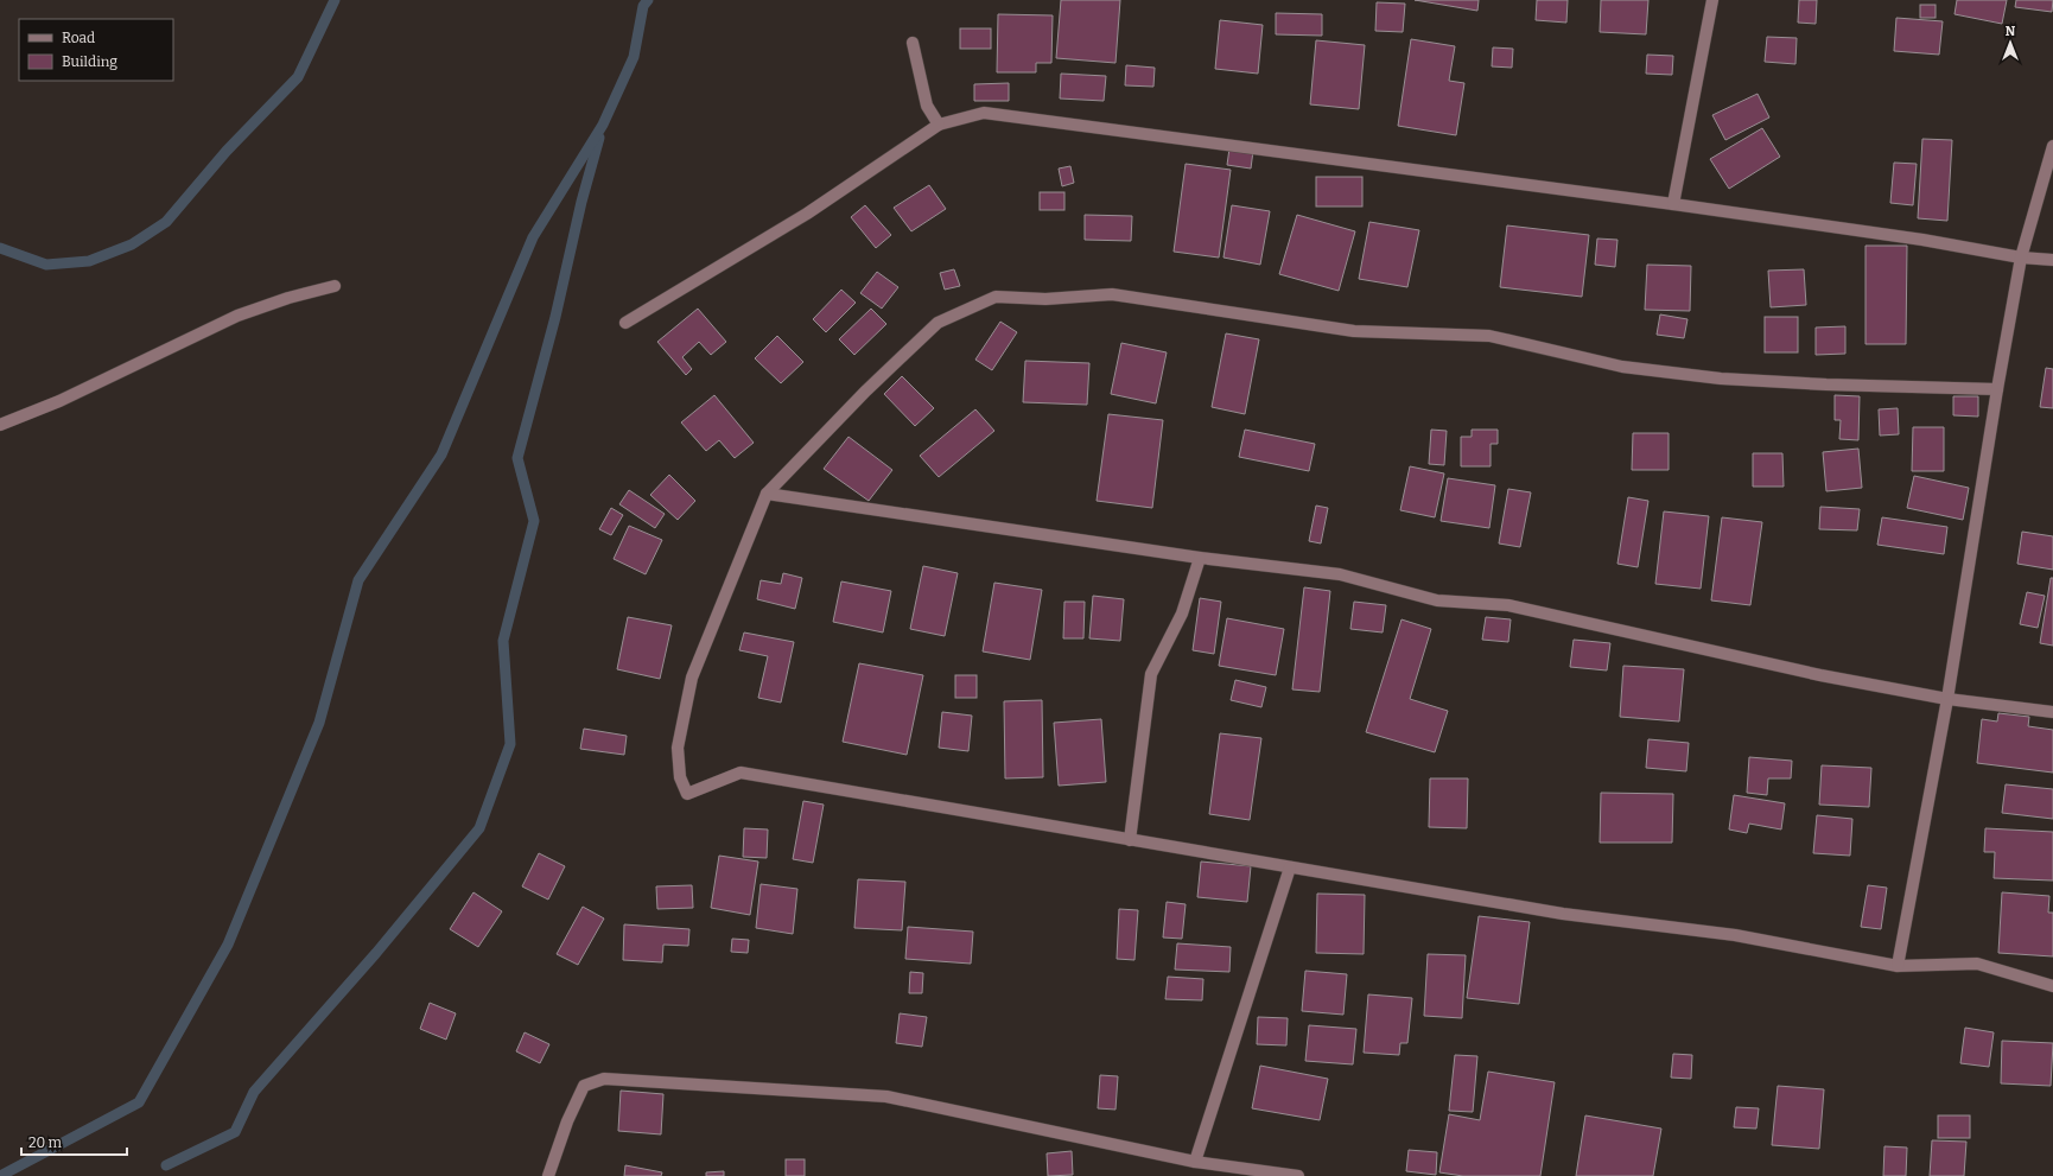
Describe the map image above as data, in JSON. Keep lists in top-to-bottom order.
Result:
{
  "legend": ["Road", "Building"],
  "scale_bar": "20 m",
  "north": "top"
}
